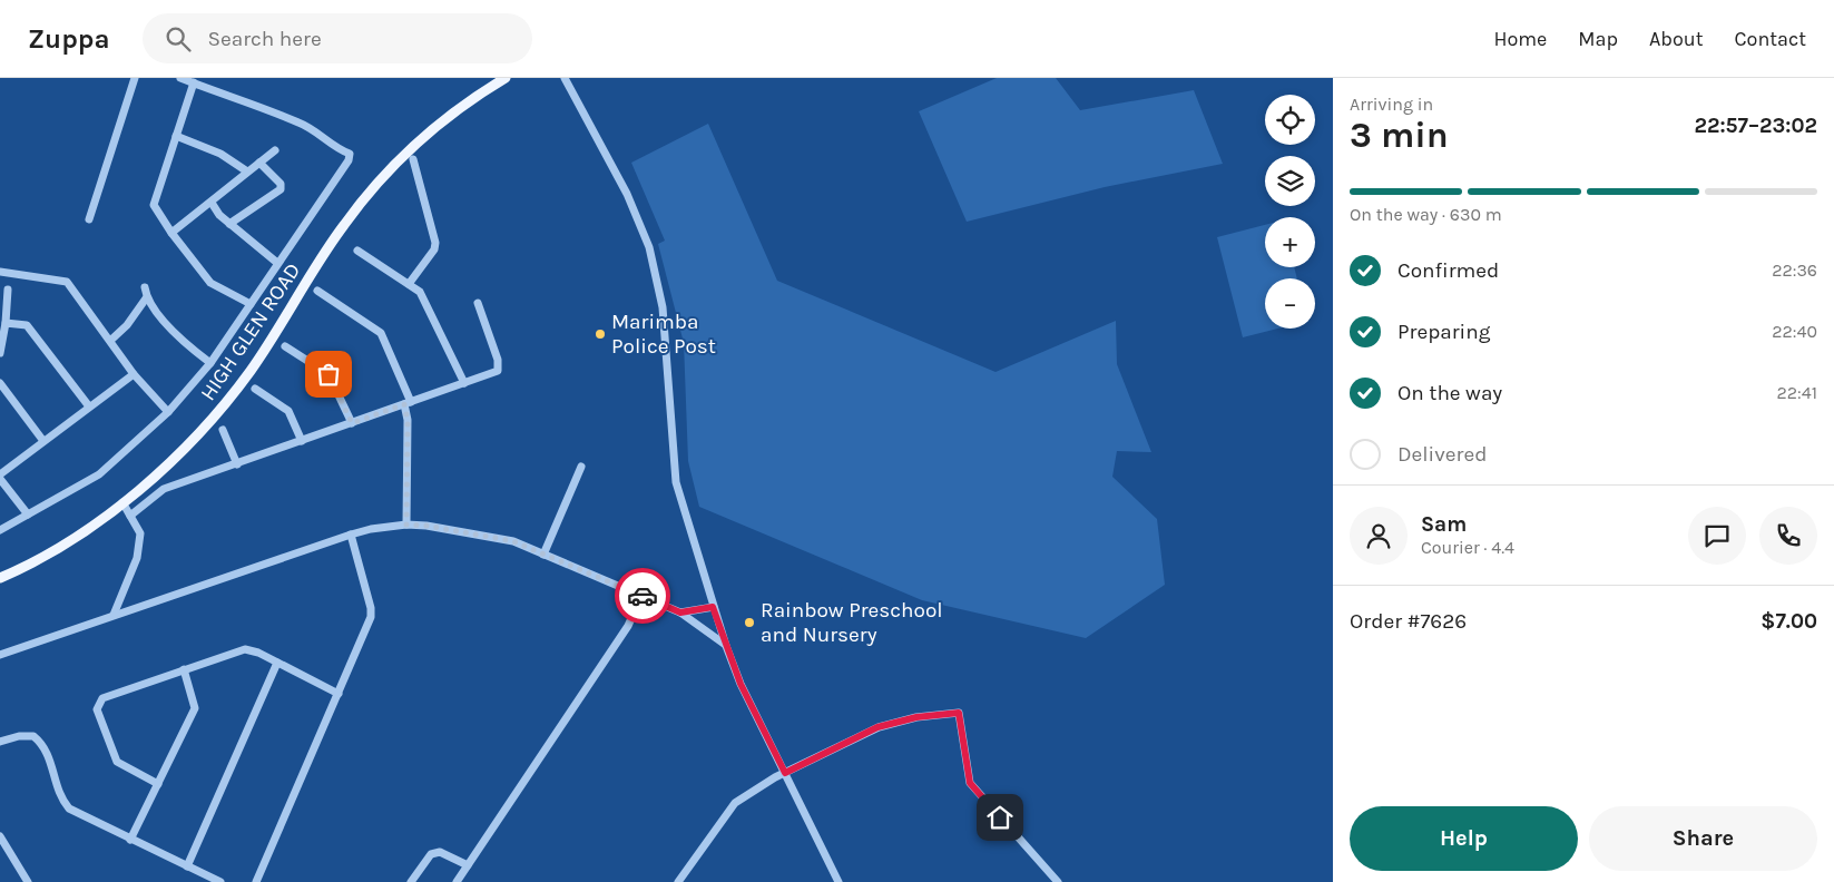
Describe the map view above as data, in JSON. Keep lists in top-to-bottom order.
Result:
{
  "streets": {
    "main road": ["HIGH GLEN ROAD"]
  },
  "places": ["Marimba Police Post", "Rainbow Preschool and Nursery"],
  "page": {
    "header": "Zuppa",
    "search": "Search here",
    "nav": [
      "Home",
      "Map",
      "About",
      "Contact"
    ],
    "heading": ["3 min", "Arriving in", "22:57–23:02"],
    "panel": [
      "Sam",
      "Courier · 4.4",
      "Order #7626",
      "$7.00"
    ],
    "map_buttons": ["+", "−"],
    "bar": "On the way · 630 m",
    "list": [
      ["Confirmed", "22:36"],
      ["Preparing", "22:40"],
      ["On the way", "22:41"],
      "Delivered"
    ],
    "buttons": ["Help", "Share"]
  }
}
